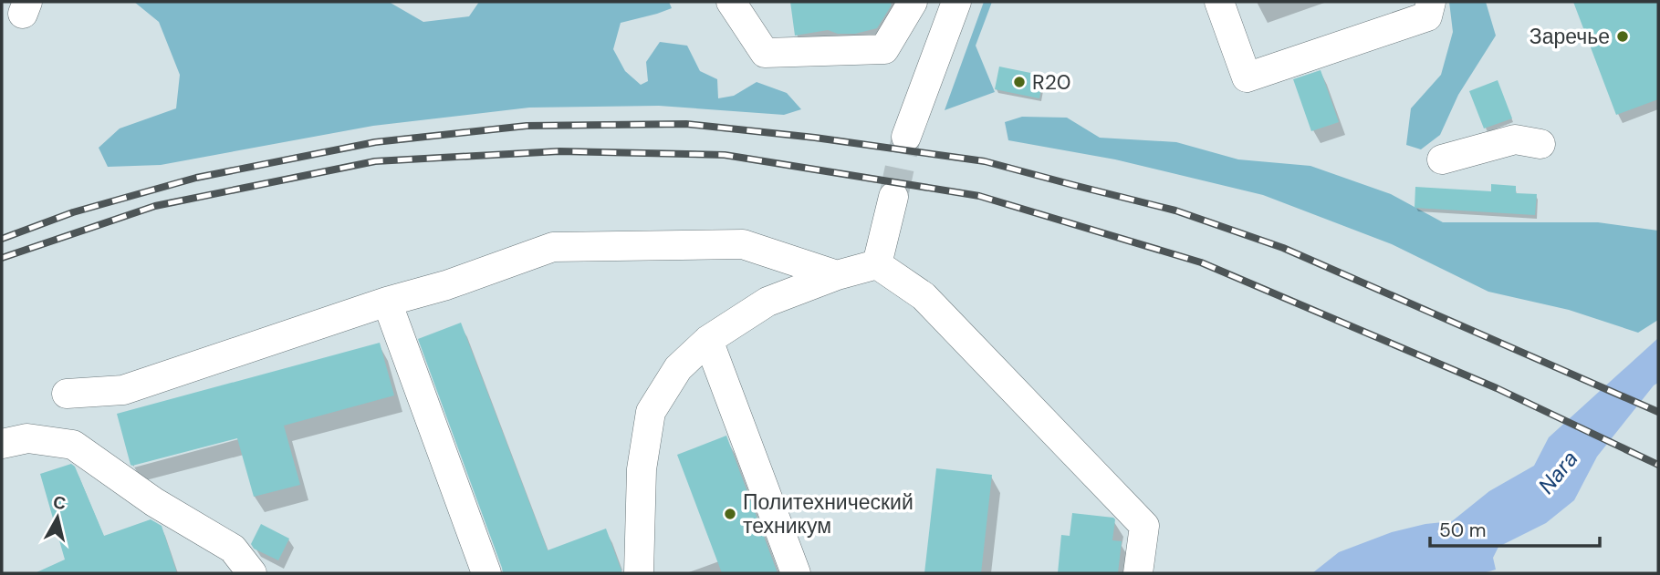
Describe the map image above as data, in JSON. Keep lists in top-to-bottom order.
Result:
{
  "water": ["Nara"],
  "places": ["Заречье", "R20", "Политехнический техникум"],
  "scale_bar": "50 m",
  "north": "top"
}
